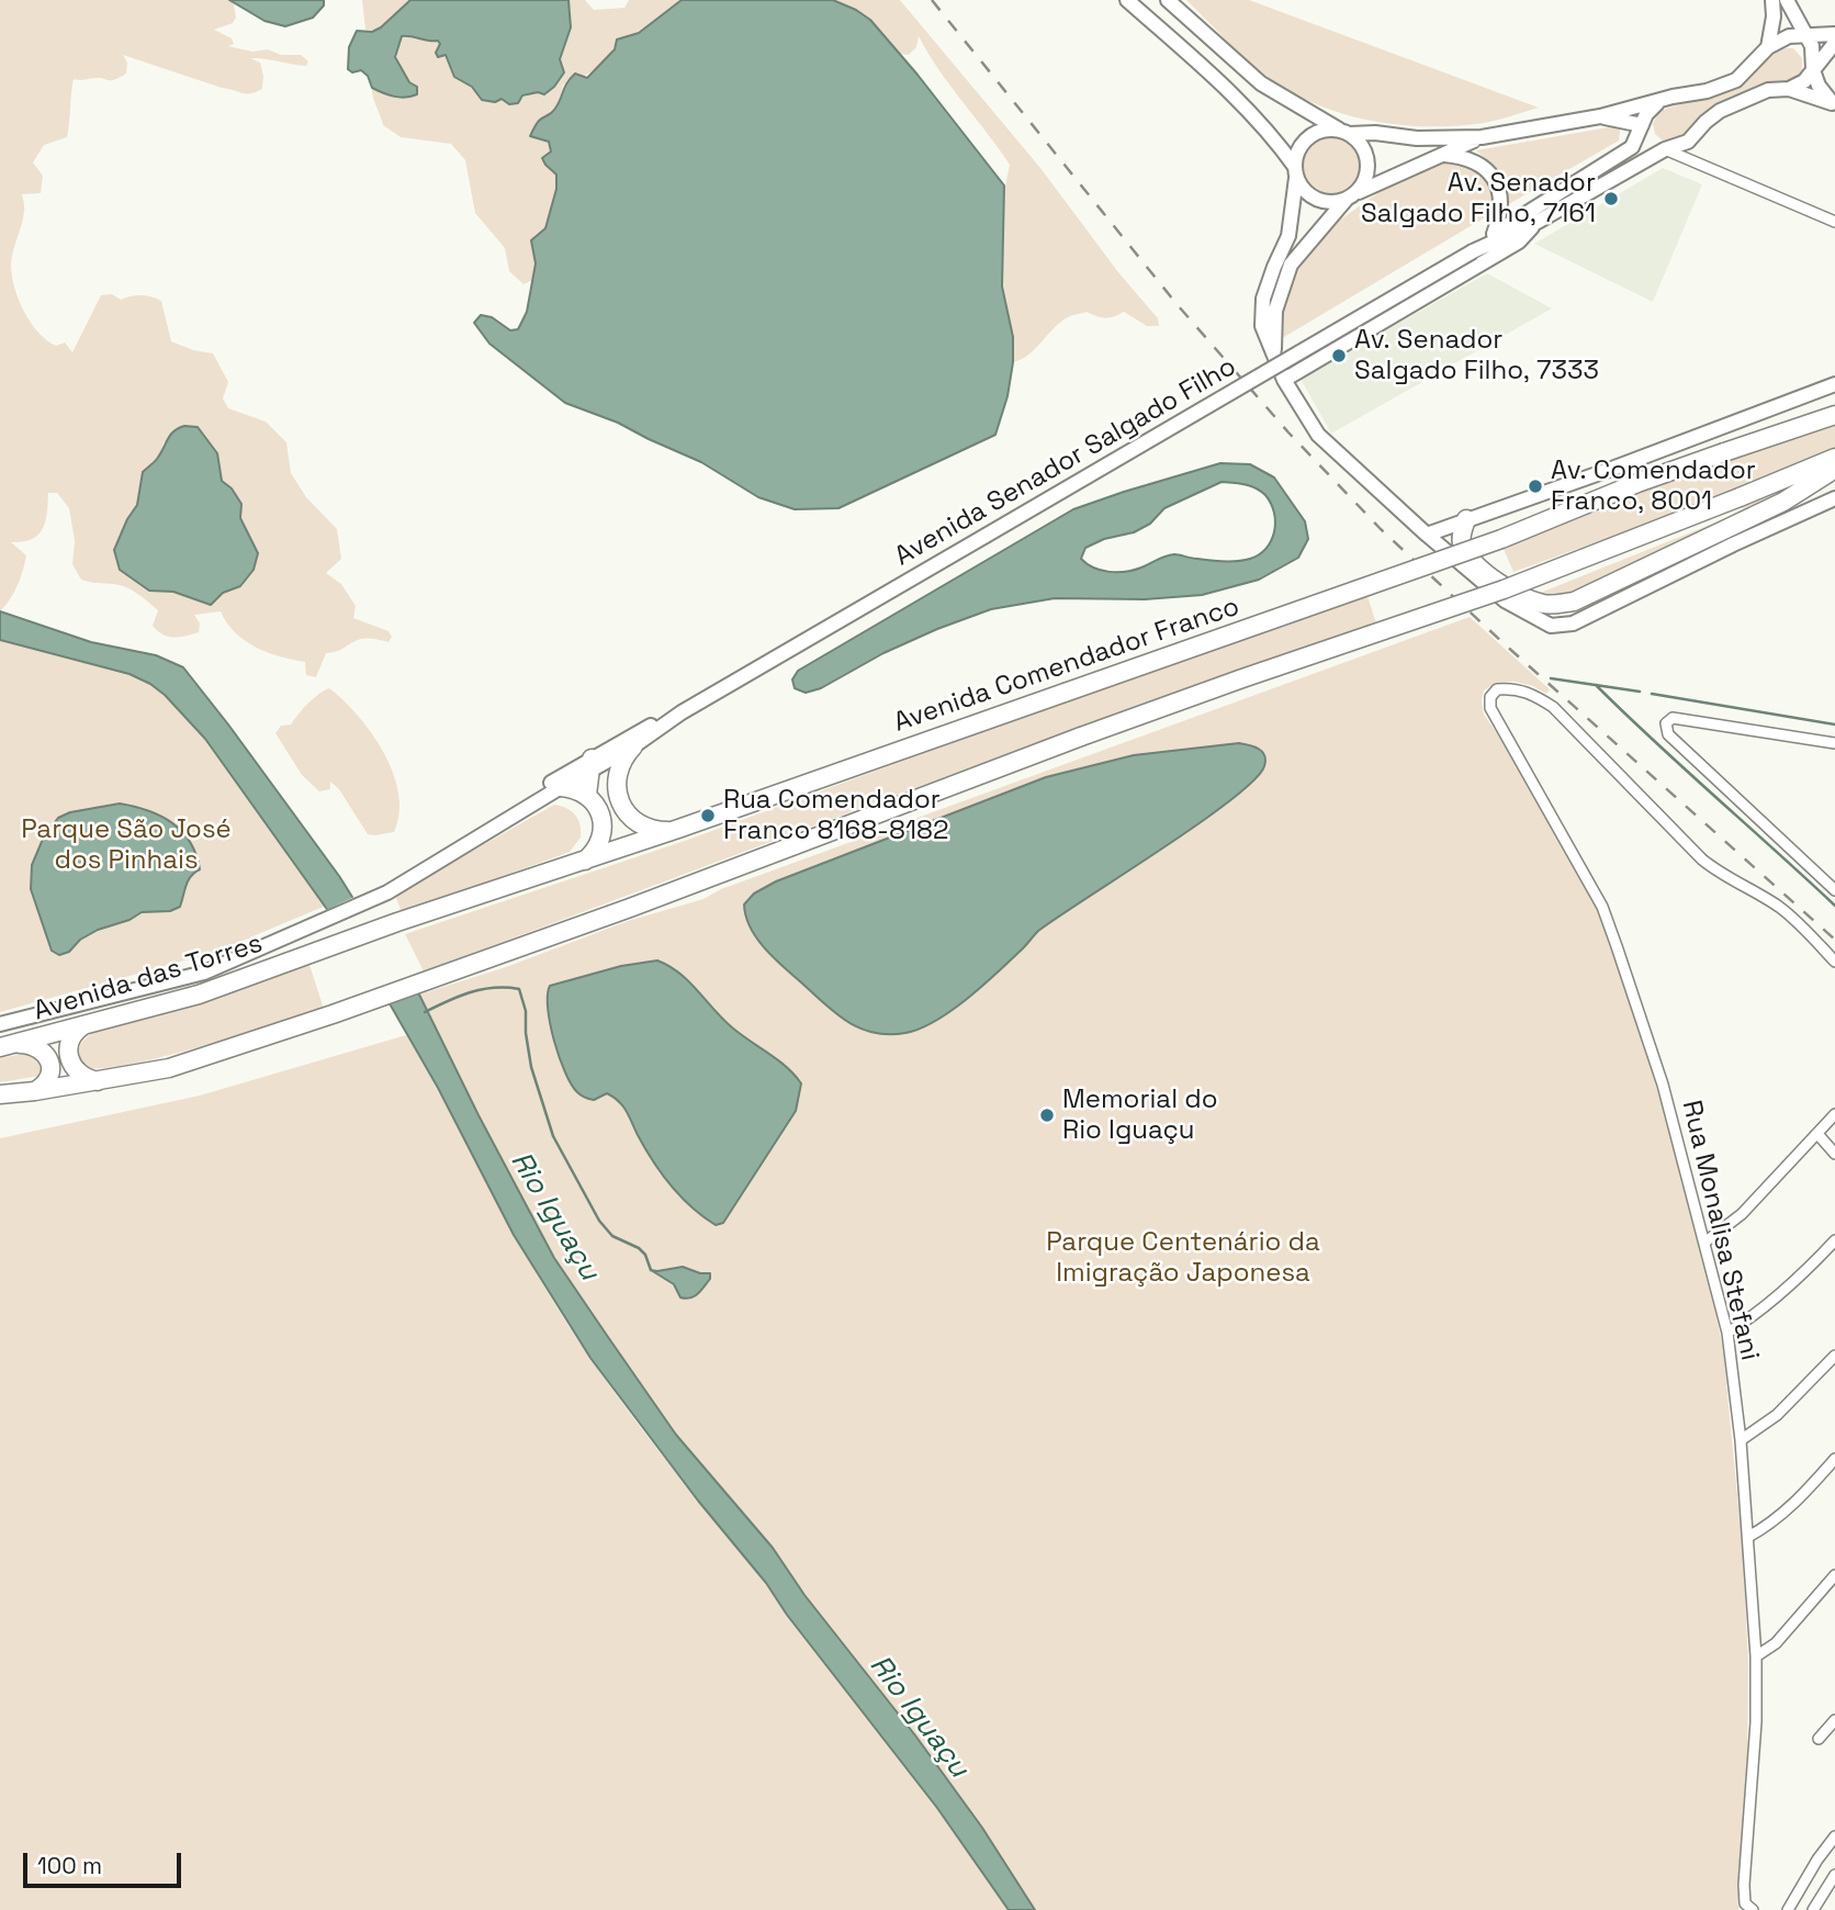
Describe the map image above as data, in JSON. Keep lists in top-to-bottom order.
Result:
{
  "streets": {
    "highway": ["Avenida Comendador Franco", "Avenida das Torres"],
    "main road": ["Avenida Senador Salgado Filho"],
    "street": ["Rua Monalisa Stefani"]
  },
  "crossings": [
    ["Avenida Comendador Franco", "Avenida das Torres"]
  ],
  "water": ["Rio Iguaçu"],
  "parks": ["Parque São José dos Pinhais", "Parque Centenário da Imigração Japonesa"],
  "places": [
    "Av. Senador Salgado Filho, 7161",
    "Av. Senador Salgado Filho, 7333",
    "Av. Comendador Franco, 8001",
    "Rua Comendador Franco 8168-8182",
    "Memorial do Rio Iguaçu"
  ],
  "scale_bar": "100 m"
}
